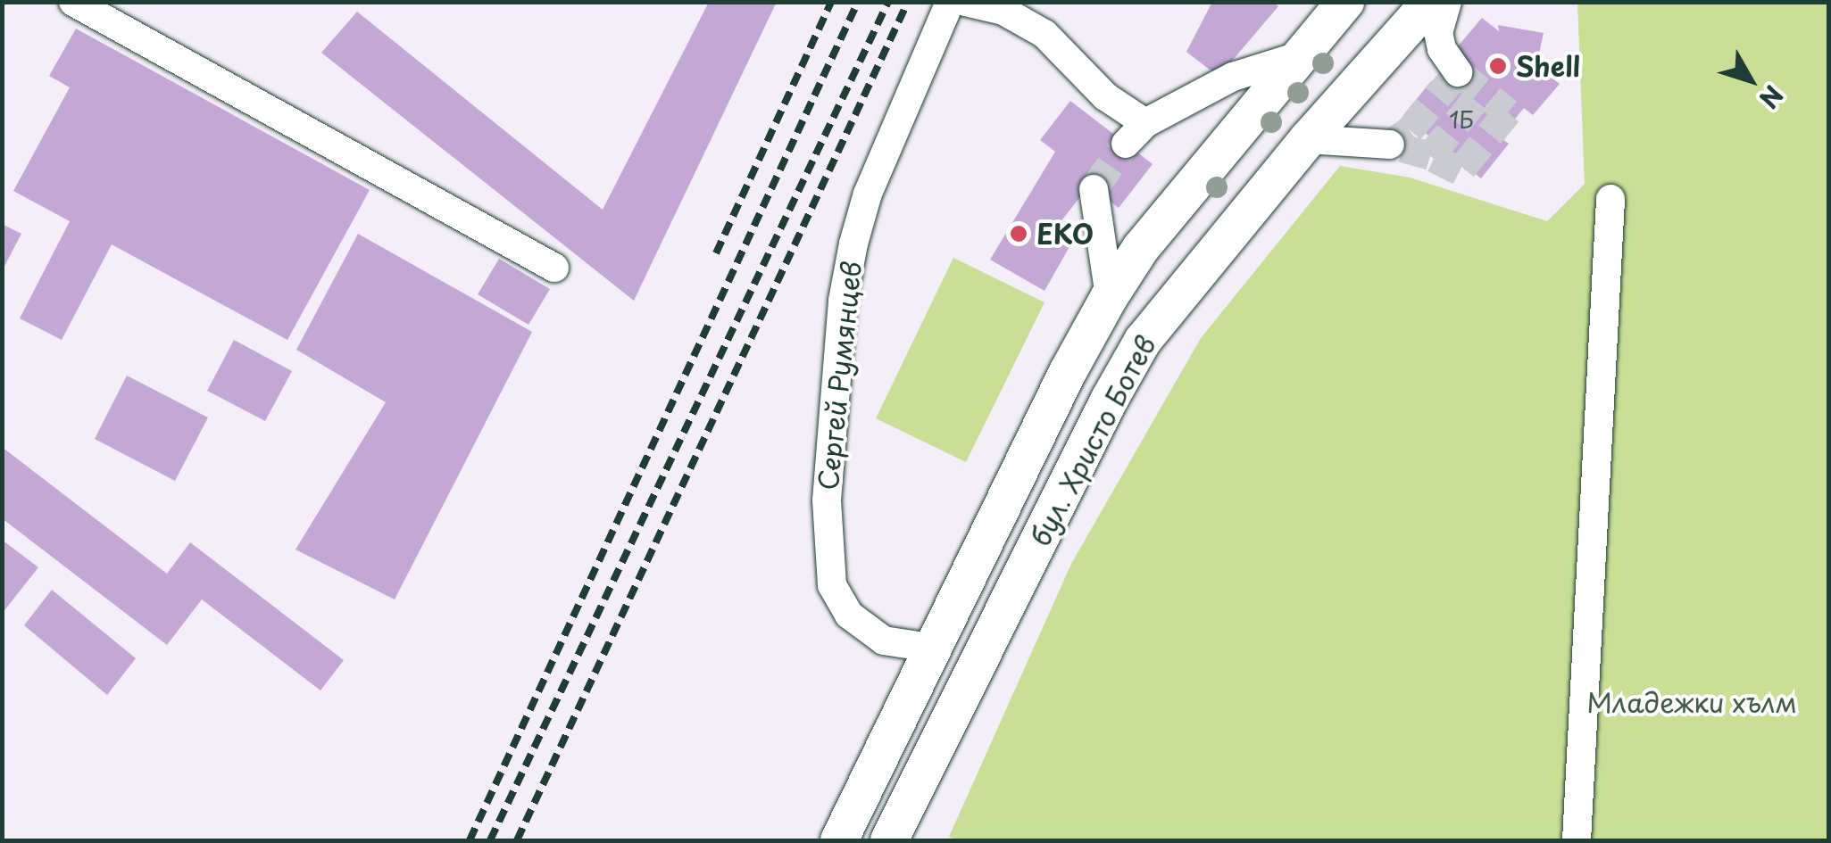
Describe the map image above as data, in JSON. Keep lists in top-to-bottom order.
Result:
{
  "streets": {
    "main road": ["бул. Христо Ботев"],
    "street": ["Сергей Румянцев"]
  },
  "crossings": [
    ["Сергей Румянцев", "бул. Христо Ботев"]
  ],
  "parks": ["Младежки хълм"],
  "places": ["Shell", "EKO"],
  "house_numbers": ["1Б"],
  "north": "bottom right"
}
